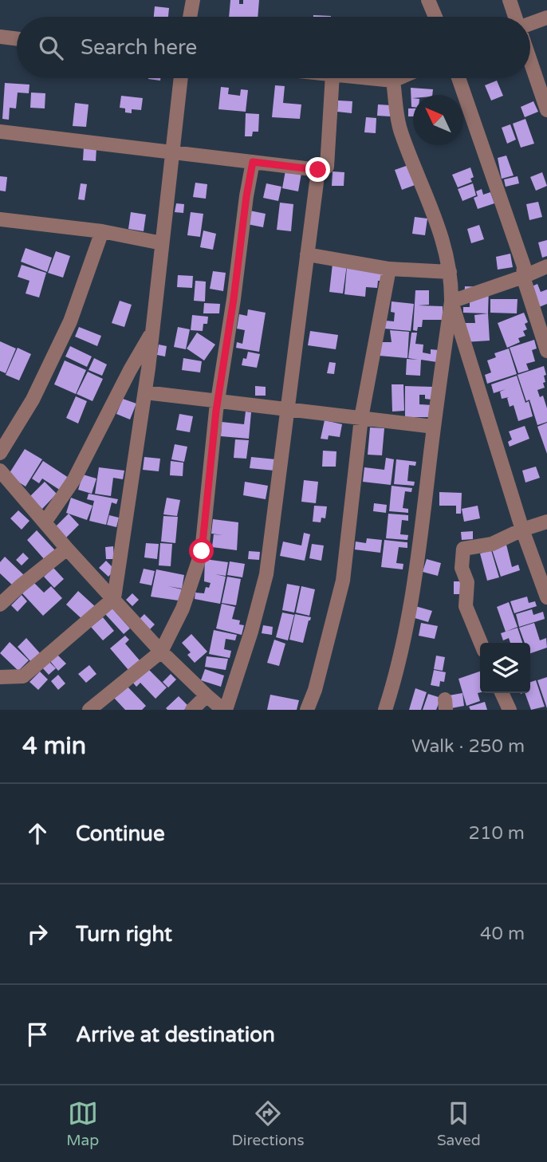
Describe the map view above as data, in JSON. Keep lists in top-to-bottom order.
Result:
{
  "north": "top left",
  "page": {
    "search": "Search here",
    "heading": ["4 min", "Walk · 250 m"],
    "list": [
      ["Continue", "210 m"],
      ["Turn right", "40 m"],
      "Arrive at destination"
    ],
    "nav": ["Map", "Directions", "Saved"]
  }
}
